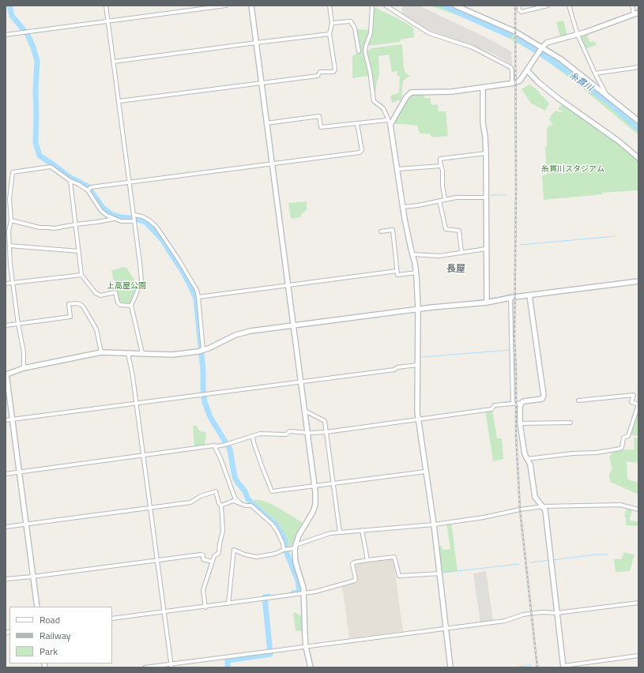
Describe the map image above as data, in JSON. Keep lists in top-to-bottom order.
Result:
{
  "districts": ["長屋"],
  "water": ["糸貫川"],
  "parks": ["糸貫川スタジアム", "上高屋公園"],
  "legend": ["Road", "Railway", "Park"]
}
